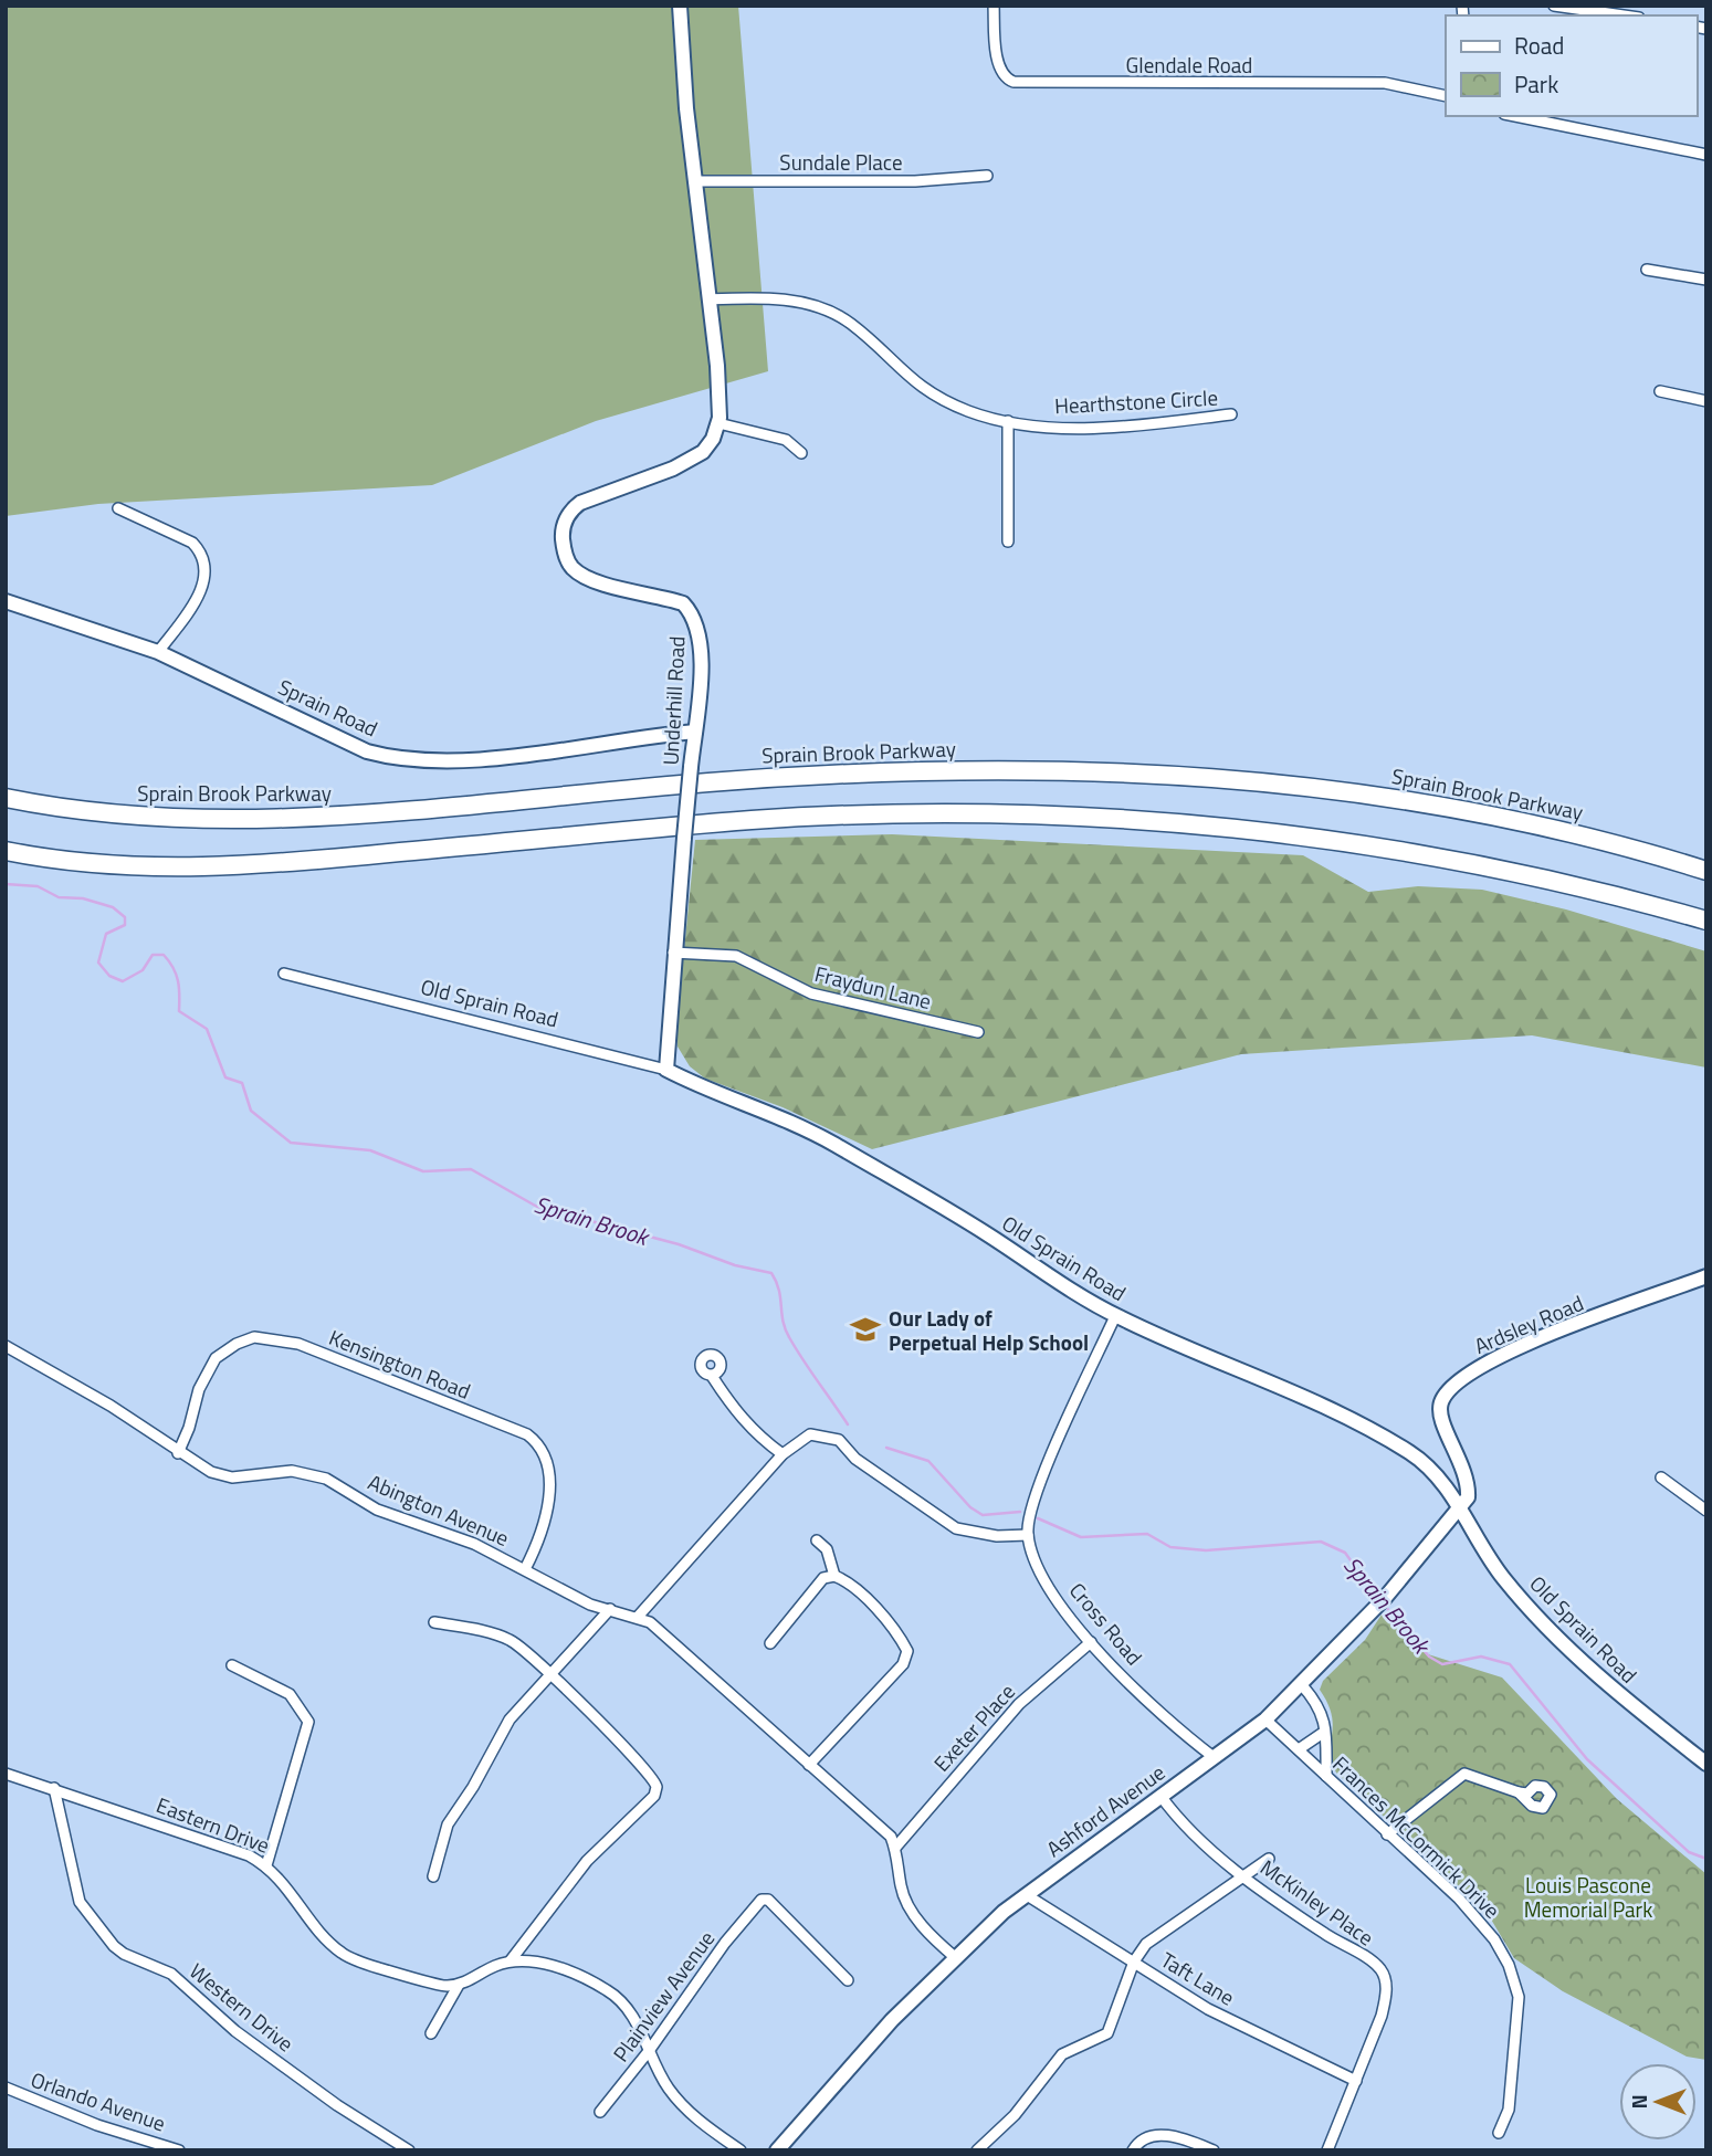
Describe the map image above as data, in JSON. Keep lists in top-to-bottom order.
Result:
{
  "streets": {
    "highway": ["Sprain Brook Parkway"],
    "street": [
      "Glendale Road",
      "Sundale Place",
      "Hearthstone Circle",
      "Underhill Road",
      "Sprain Road",
      "Fraydun Lane",
      "Old Sprain Road",
      "Ardsley Road",
      "Kensington Road",
      "Abington Avenue",
      "Cross Road",
      "Exeter Place",
      "Ashford Avenue",
      "Eastern Drive",
      "Frances McCormick Drive",
      "McKinley Place",
      "Taft Lane",
      "Plainview Avenue",
      "Western Drive",
      "Orlando Avenue"
    ]
  },
  "crossings": [
    ["Underhill Road", "Sprain Road"],
    ["Underhill Road", "Fraydun Lane"],
    ["Underhill Road", "Old Sprain Road"],
    ["Old Sprain Road", "Ardsley Road"],
    ["Old Sprain Road", "Cross Road"],
    ["Old Sprain Road", "Ashford Avenue"],
    ["Ardsley Road", "Ashford Avenue"],
    ["Kensington Road", "Abington Avenue"],
    ["Cross Road", "Exeter Place"],
    ["Cross Road", "Ashford Avenue"],
    ["Ashford Avenue", "Frances McCormick Drive"],
    ["Ashford Avenue", "McKinley Place"],
    ["Ashford Avenue", "Taft Lane"],
    ["Eastern Drive", "Western Drive"],
    ["McKinley Place", "Taft Lane"]
  ],
  "water": ["Sprain Brook"],
  "parks": ["Louis Pascone Memorial Park"],
  "places": {
    "school or university": ["Our Lady of Perpetual Help School"]
  },
  "legend": ["Road", "Park"],
  "north": "left"
}
